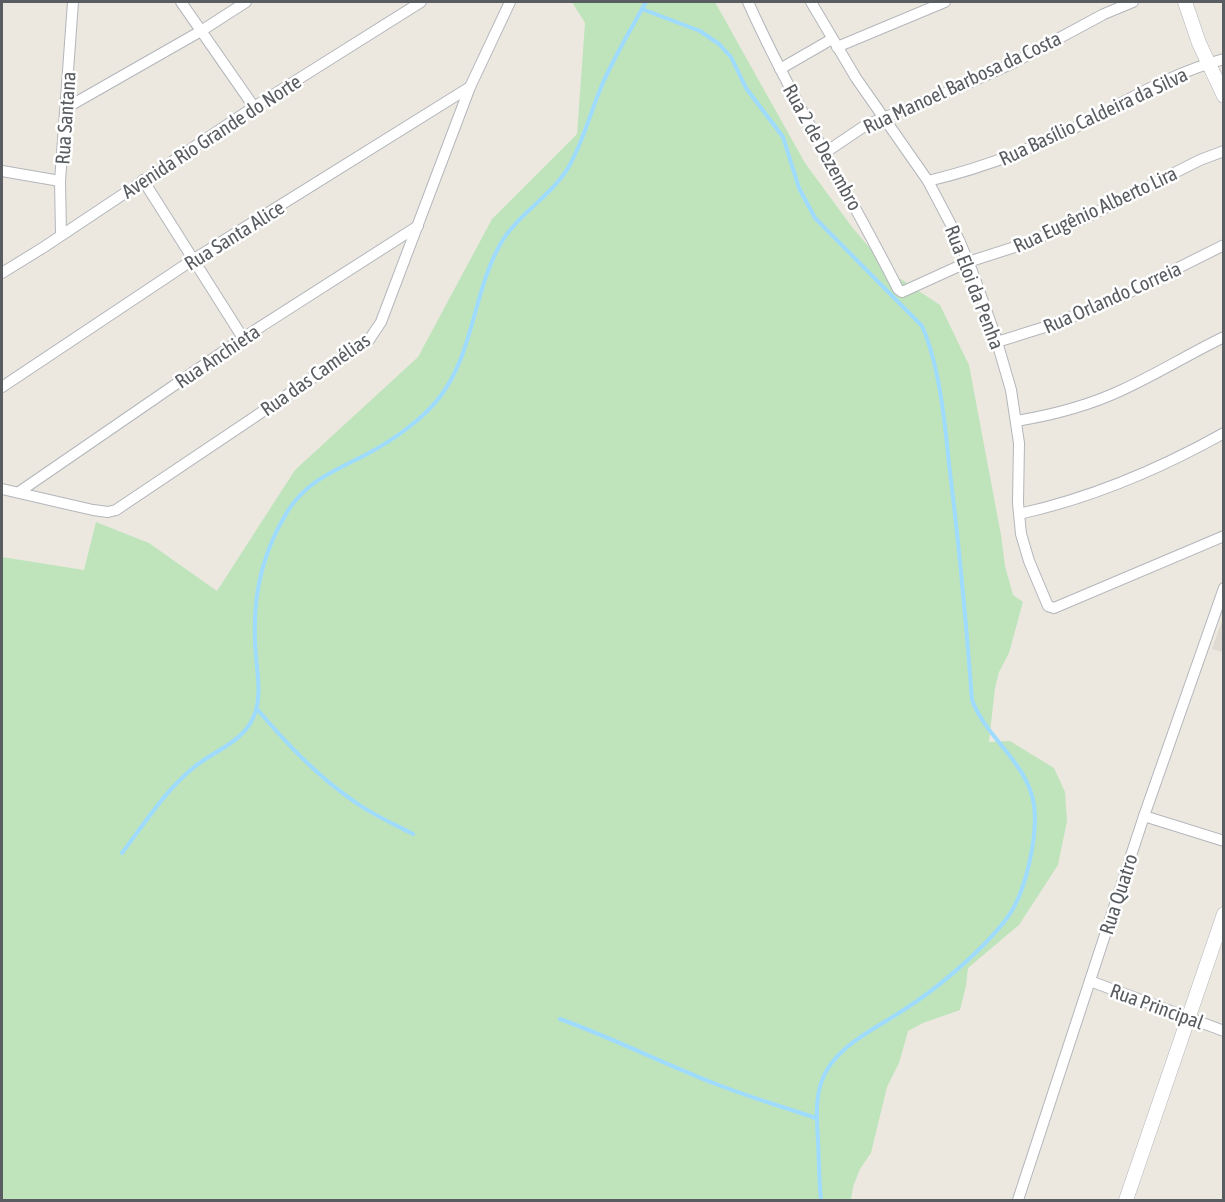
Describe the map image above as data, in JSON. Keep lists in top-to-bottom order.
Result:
{
  "streets": {
    "street": [
      "Rua Manoel Barbosa da Costa",
      "Rua Basílio Caldeira da Silva",
      "Rua Santana",
      "Avenida Rio Grande do Norte",
      "Rua 2 de Dezembro",
      "Rua Eugênio Alberto Lira",
      "Rua Santa Alice",
      "Rua Eloi da Penha",
      "Rua Orlando Correia",
      "Rua Anchieta",
      "Rua das Camélias",
      "Rua Quatro",
      "Rua Principal"
    ]
  },
  "crossings": [
    ["Rua Manoel Barbosa da Costa", "Rua 2 de Dezembro"],
    ["Rua Manoel Barbosa da Costa", "Rua Eloi da Penha"],
    ["Rua Basílio Caldeira da Silva", "Rua Eloi da Penha"],
    ["Rua Santana", "Avenida Rio Grande do Norte"],
    ["Rua 2 de Dezembro", "Rua Eugênio Alberto Lira"],
    ["Rua Eugênio Alberto Lira", "Rua Eloi da Penha"],
    ["Rua Santa Alice", "Rua das Camélias"],
    ["Rua Eloi da Penha", "Rua Orlando Correia"],
    ["Rua Anchieta", "Rua das Camélias"],
    ["Rua Quatro", "Rua Principal"]
  ]
}
